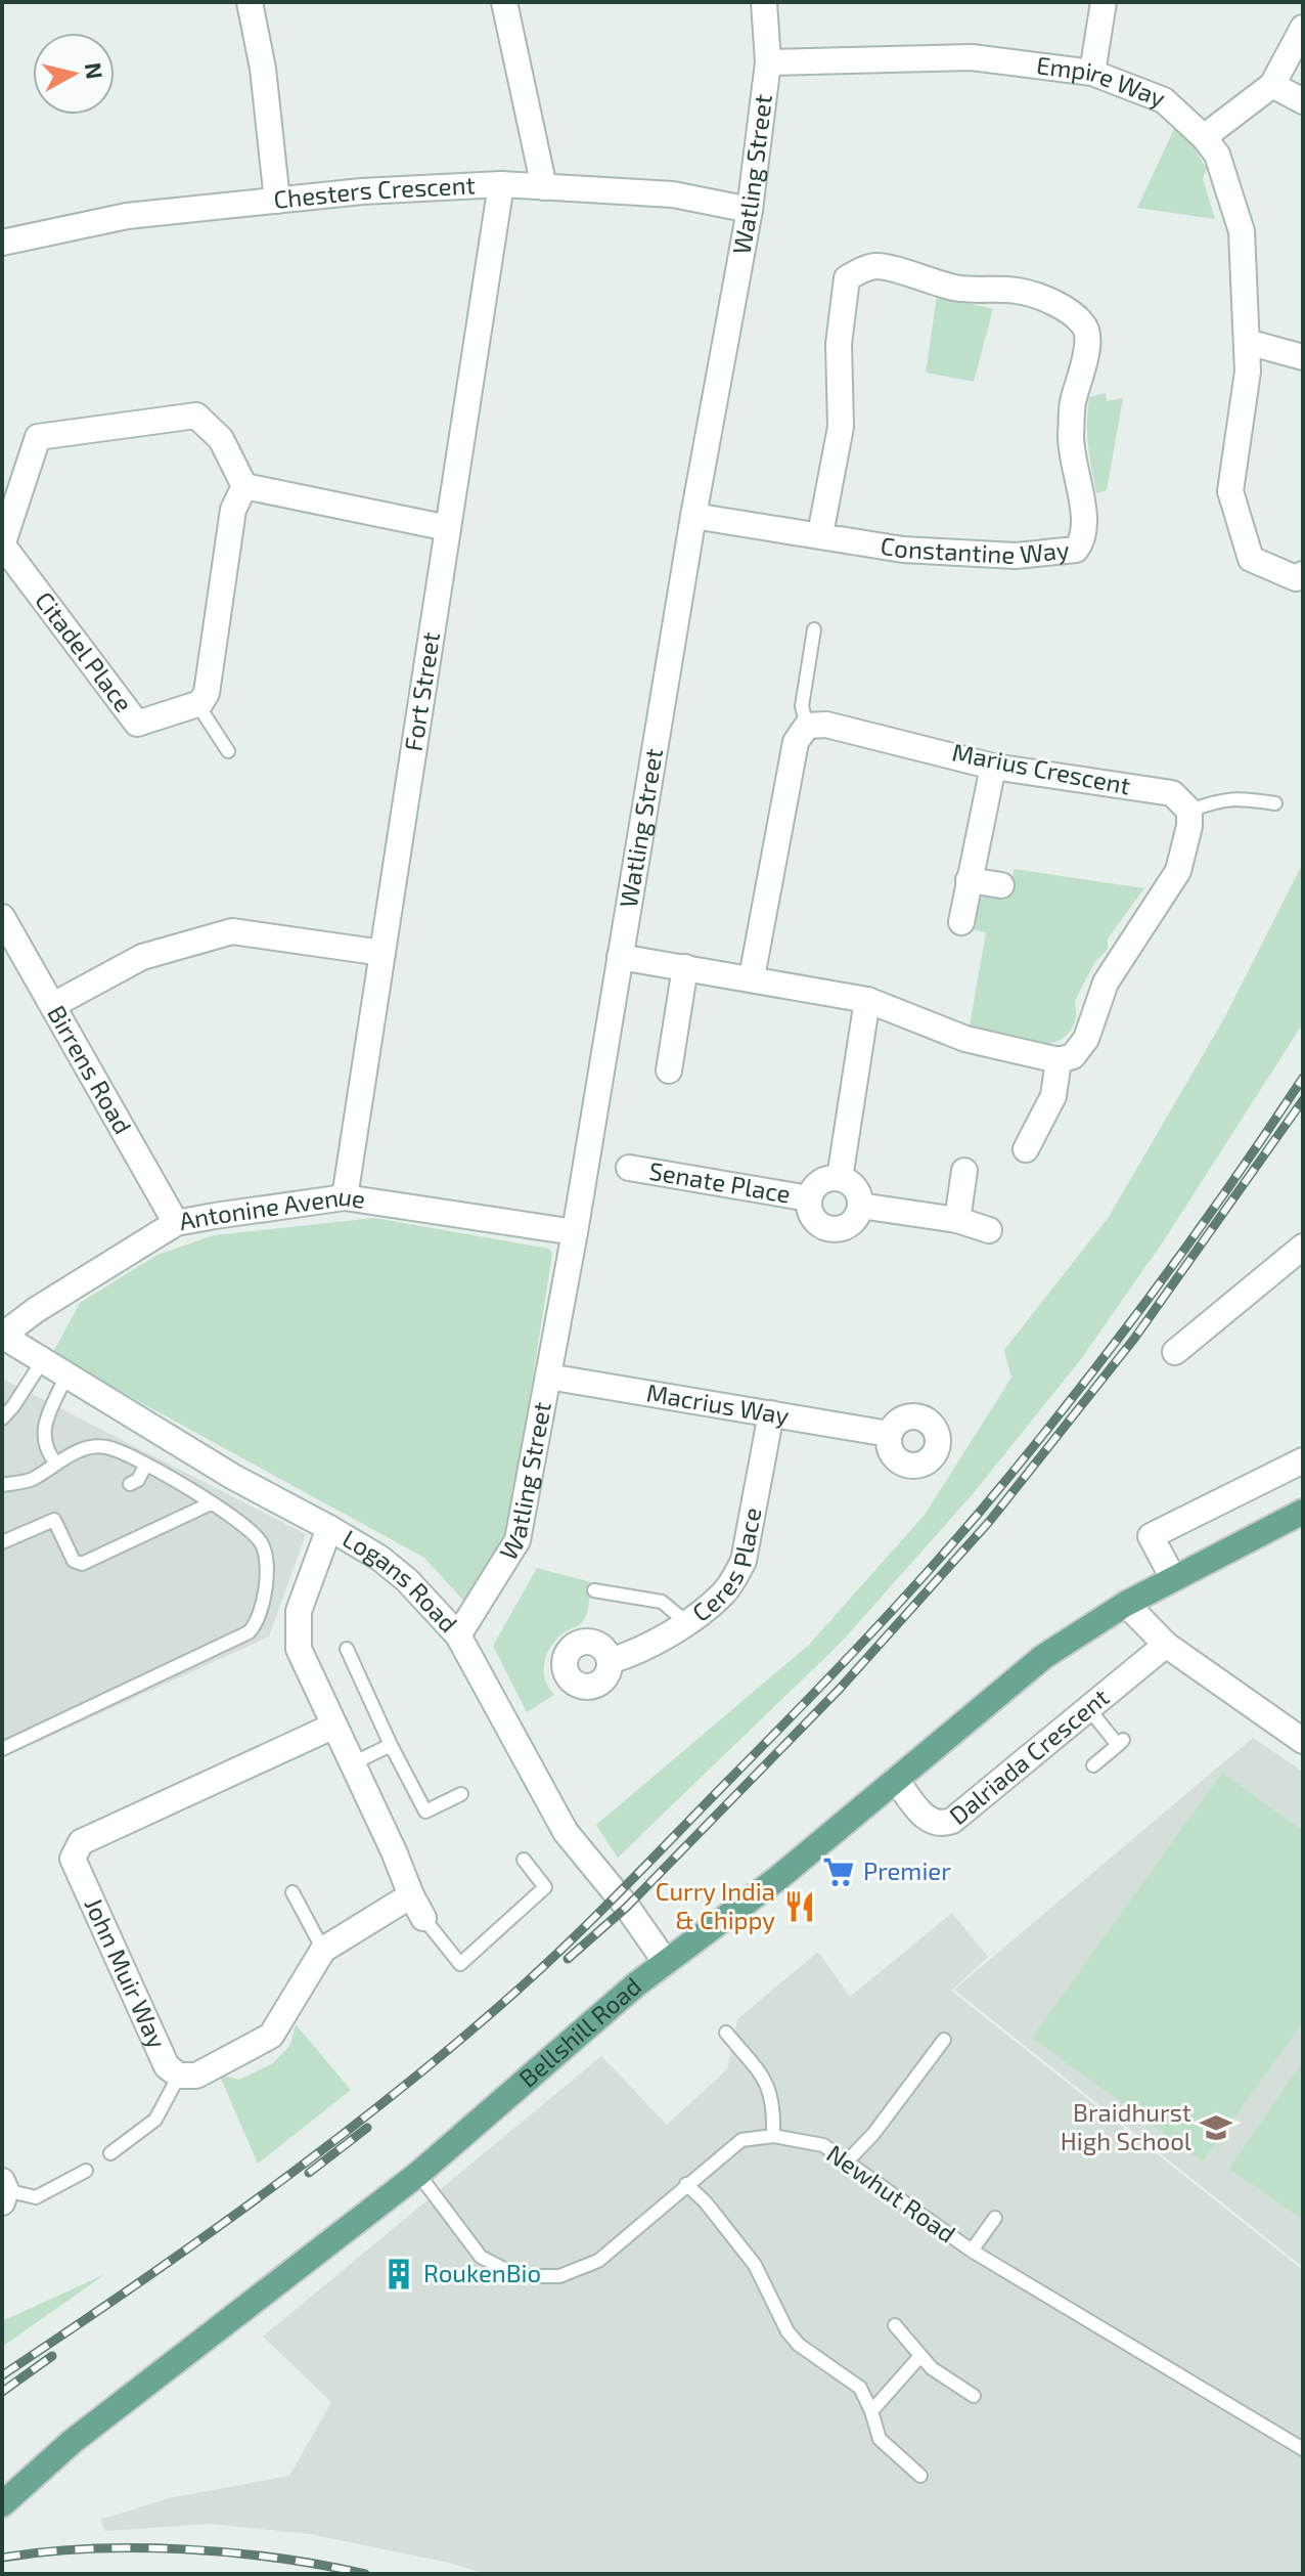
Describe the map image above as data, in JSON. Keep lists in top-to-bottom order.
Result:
{
  "streets": {
    "main road": ["Bellshill Road"],
    "street": [
      "Empire Way",
      "Watling Street",
      "Chesters Crescent",
      "Constantine Way",
      "Citadel Place",
      "Fort Street",
      "Marius Crescent",
      "Birrens Road",
      "Senate Place",
      "Antonine Avenue",
      "Macrius Way",
      "Ceres Place",
      "Logans Road",
      "Dalriada Crescent",
      "John Muir Way"
    ],
    "lane": ["Newhut Road"]
  },
  "crossings": [
    ["Empire Way", "Watling Street"],
    ["Watling Street", "Chesters Crescent"],
    ["Watling Street", "Constantine Way"],
    ["Watling Street", "Antonine Avenue"],
    ["Watling Street", "Macrius Way"],
    ["Watling Street", "Logans Road"],
    ["Chesters Crescent", "Fort Street"],
    ["Fort Street", "Antonine Avenue"],
    ["Birrens Road", "Antonine Avenue"],
    ["Antonine Avenue", "Logans Road"],
    ["Macrius Way", "Ceres Place"],
    ["Logans Road", "Bellshill Road"],
    ["Dalriada Crescent", "Bellshill Road"],
    ["Bellshill Road", "Newhut Road"]
  ],
  "places": {
    "supermarket": ["Premier"],
    "restaurant": ["Curry India & Chippy"],
    "school or university": ["Braidhurst High School"],
    "building": ["RoukenBio"]
  },
  "north": "right"
}
